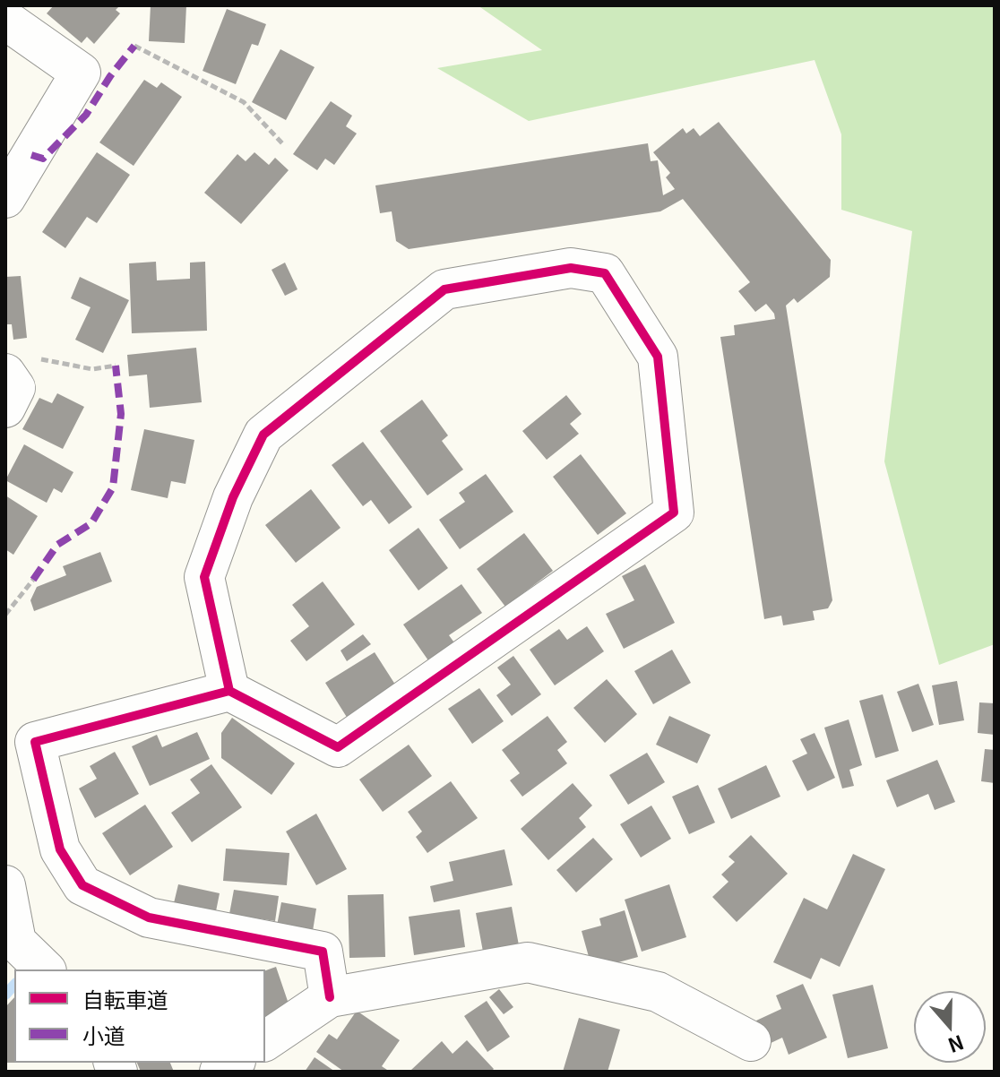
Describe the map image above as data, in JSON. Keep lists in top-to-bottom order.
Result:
{
  "legend": ["自転車道", "小道"],
  "north": "bottom"
}
